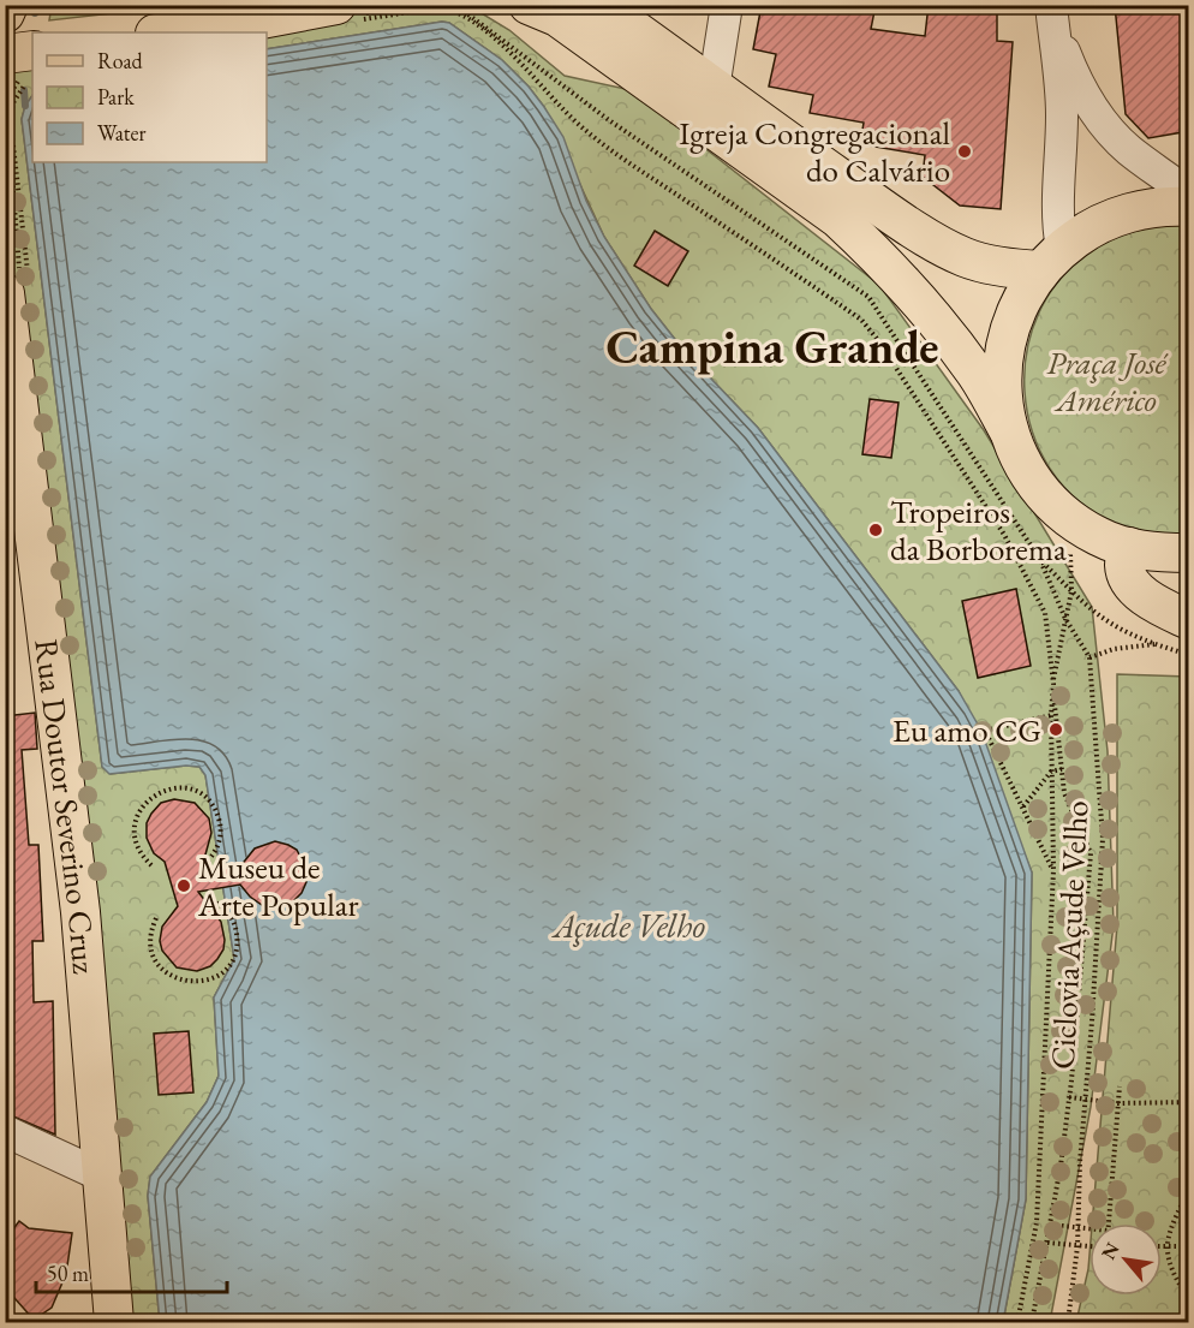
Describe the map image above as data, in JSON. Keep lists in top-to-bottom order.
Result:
{
  "streets": {
    "main road": ["Rua Doutor Severino Cruz"],
    "path": ["Ciclovia Açude Velho"]
  },
  "districts": ["Campina Grande"],
  "water": ["Açude Velho"],
  "parks": ["Praça José Américo"],
  "places": [
    "Igreja Congregacional do Calvário",
    "Tropeiros da Borborema",
    "Eu amo CG",
    "Museu de Arte Popular"
  ],
  "legend": ["Road", "Park", "Water"],
  "scale_bar": "50 m",
  "north": "top left"
}
